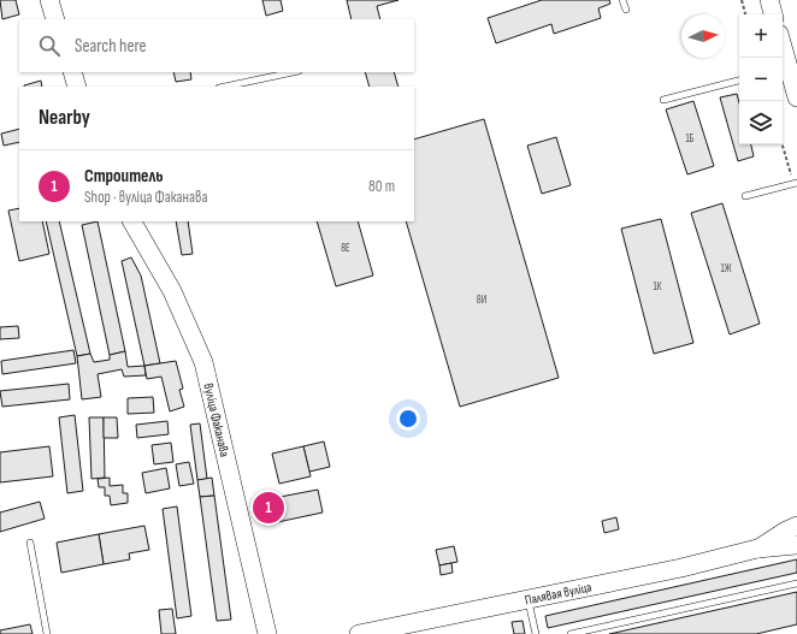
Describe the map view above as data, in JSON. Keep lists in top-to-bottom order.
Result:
{
  "streets": {
    "main road": ["вуліца Факанава", "Палявая вуліца"]
  },
  "house_numbers": [
    "1Б",
    "8Е",
    "1Ж",
    "1К",
    "8И"
  ],
  "north": "right",
  "page": {
    "map_buttons": ["+", "−"],
    "search": "Search here",
    "heading": "Nearby",
    "list": [
      {
        "mark": "1",
        "name": "Строитель",
        "note": "Shop · вуліца Факанава",
        "value": "80 m"
      }
    ],
    "pins": "1"
  }
}
